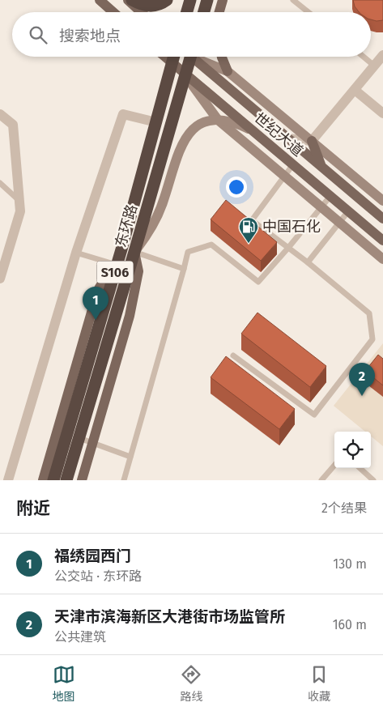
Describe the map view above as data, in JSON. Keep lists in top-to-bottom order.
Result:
{
  "streets": {
    "highway": ["东环路", "S106"],
    "main road": ["世纪大道"]
  },
  "crossings": [
    ["世纪大道", "东环路"]
  ],
  "places": {
    "fuel station": ["中国石化"]
  },
  "page": {
    "search": "搜索地点",
    "pins": ["1", "2"],
    "heading": ["附近", "2个结果"],
    "list": [
      {
        "mark": "1",
        "name": "福绣园西门",
        "note": "公交站 · 东环路",
        "value": "130 m"
      },
      {
        "mark": "2",
        "name": "天津市滨海新区大港街市场监管所",
        "note": "公共建筑",
        "value": "160 m"
      }
    ],
    "nav": ["地图", "路线", "收藏"]
  }
}
